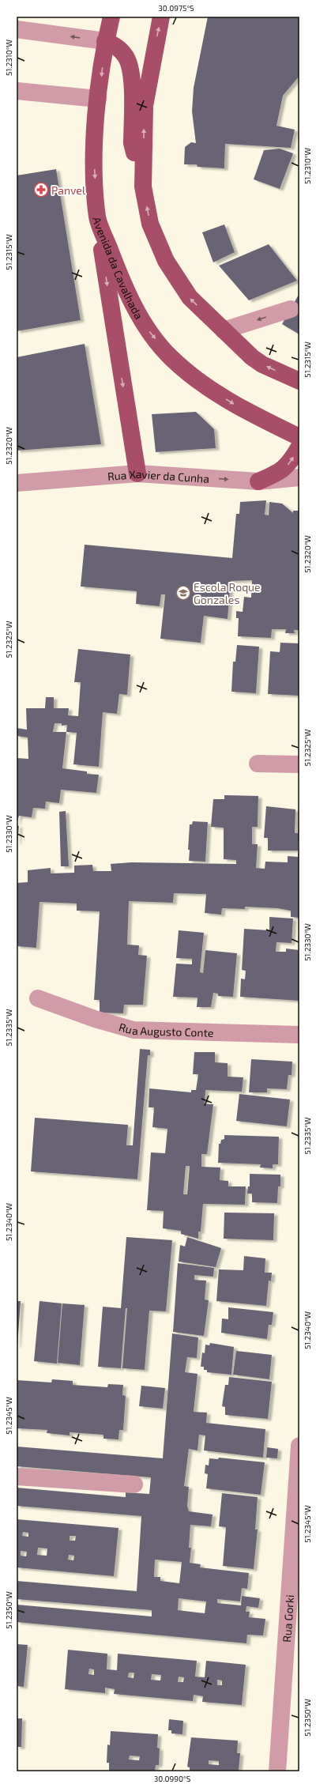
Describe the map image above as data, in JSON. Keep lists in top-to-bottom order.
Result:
{
  "streets": {
    "main road": ["Avenida da Cavalhada"],
    "street": ["Rua Xavier da Cunha", "Rua Augusto Conte", "Rua Gorki"]
  },
  "one_way": ["Rua Xavier da Cunha"],
  "places": {
    "pharmacy": ["Panvel"],
    "school or university": ["Escola Roque Gonzales"]
  },
  "coordinates": [
    "30.0975°S",
    "51.2310°W",
    "51.2315°W",
    "51.2320°W",
    "51.2325°W",
    "51.2330°W",
    "51.2335°W",
    "51.2340°W",
    "51.2345°W",
    "51.2350°W",
    "30.0990°S"
  ]
}
